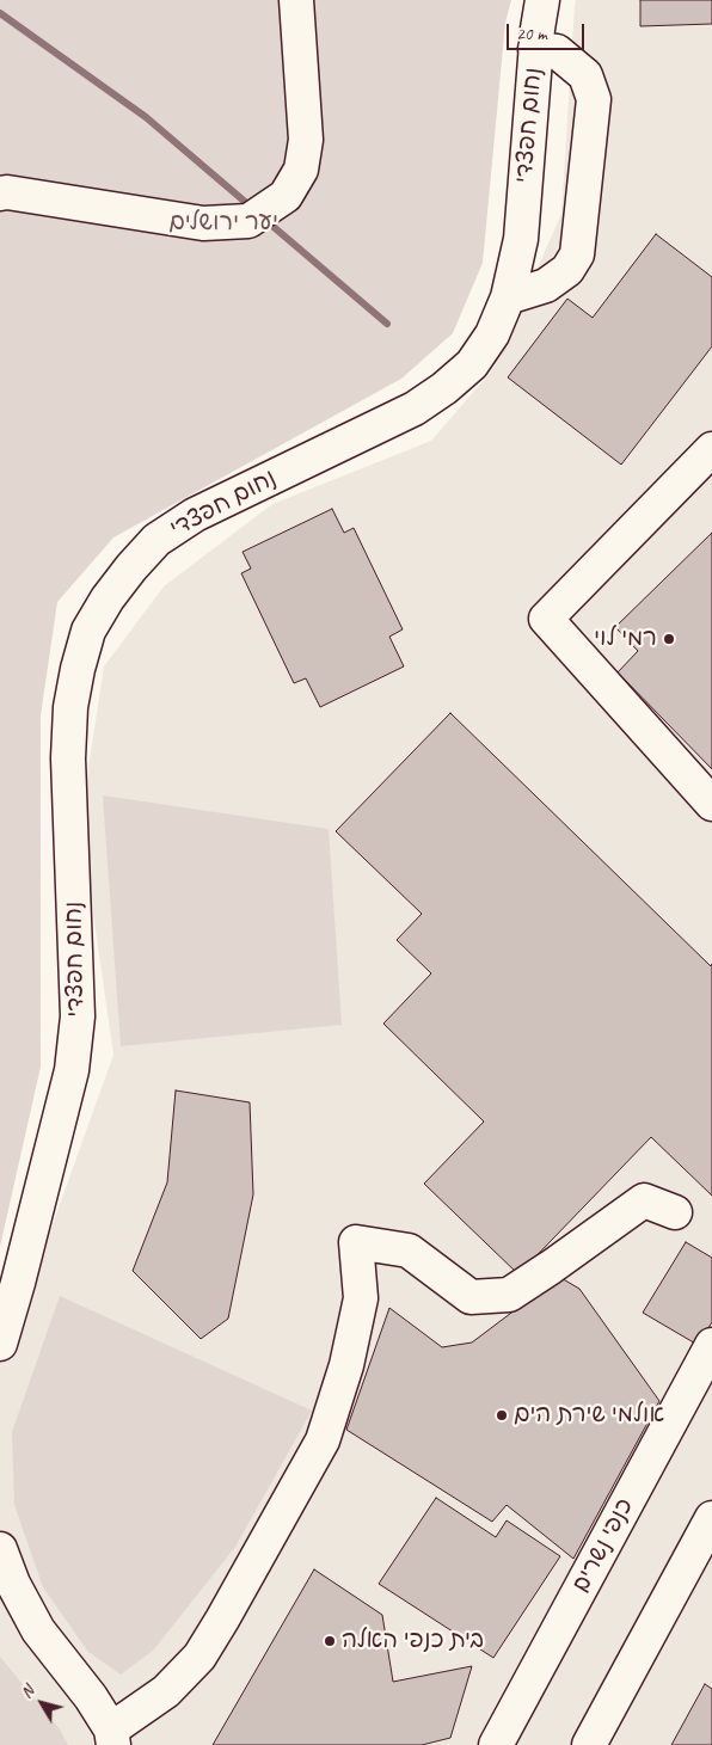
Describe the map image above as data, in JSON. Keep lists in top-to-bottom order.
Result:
{
  "streets": {
    "street": ["נחום חפצדי", "כנפי נשרים"]
  },
  "parks": ["יער ירושלים"],
  "places": ["רמי לוי", "אולמי שירת הים", "בית כנפי האלה"],
  "scale_bar": "20 m",
  "north": "top left"
}
